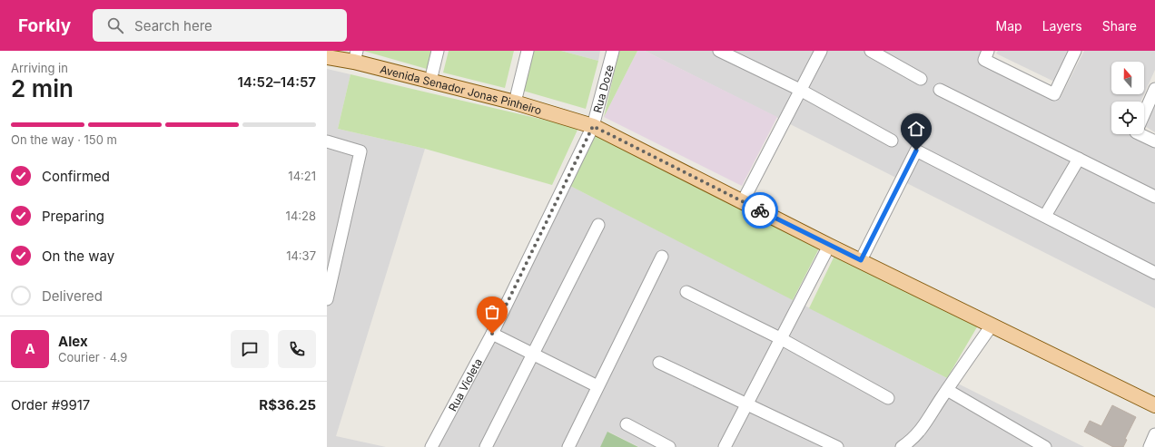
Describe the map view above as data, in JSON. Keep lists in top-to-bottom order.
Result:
{
  "streets": {
    "main road": ["Avenida Senador Jonas Pinheiro"],
    "street": ["Rua Doze", "Rua Violeta"]
  },
  "crossings": [
    ["Rua Doze", "Avenida Senador Jonas Pinheiro"],
    ["Rua Doze", "Rua Violeta"],
    ["Avenida Senador Jonas Pinheiro", "Rua Violeta"]
  ],
  "north": "top",
  "page": {
    "header": "Forkly",
    "search": "Search here",
    "nav": ["Map", "Layers", "Share"],
    "heading": ["2 min", "Arriving in", "14:52–14:57"],
    "panel": [
      "Alex",
      "Courier · 4.9",
      "Order #9917",
      "R$36.25"
    ],
    "bar": "On the way · 150 m",
    "list": [
      ["Confirmed", "14:21"],
      ["Preparing", "14:28"],
      ["On the way", "14:37"],
      "Delivered"
    ],
    "round": "A"
  }
}
